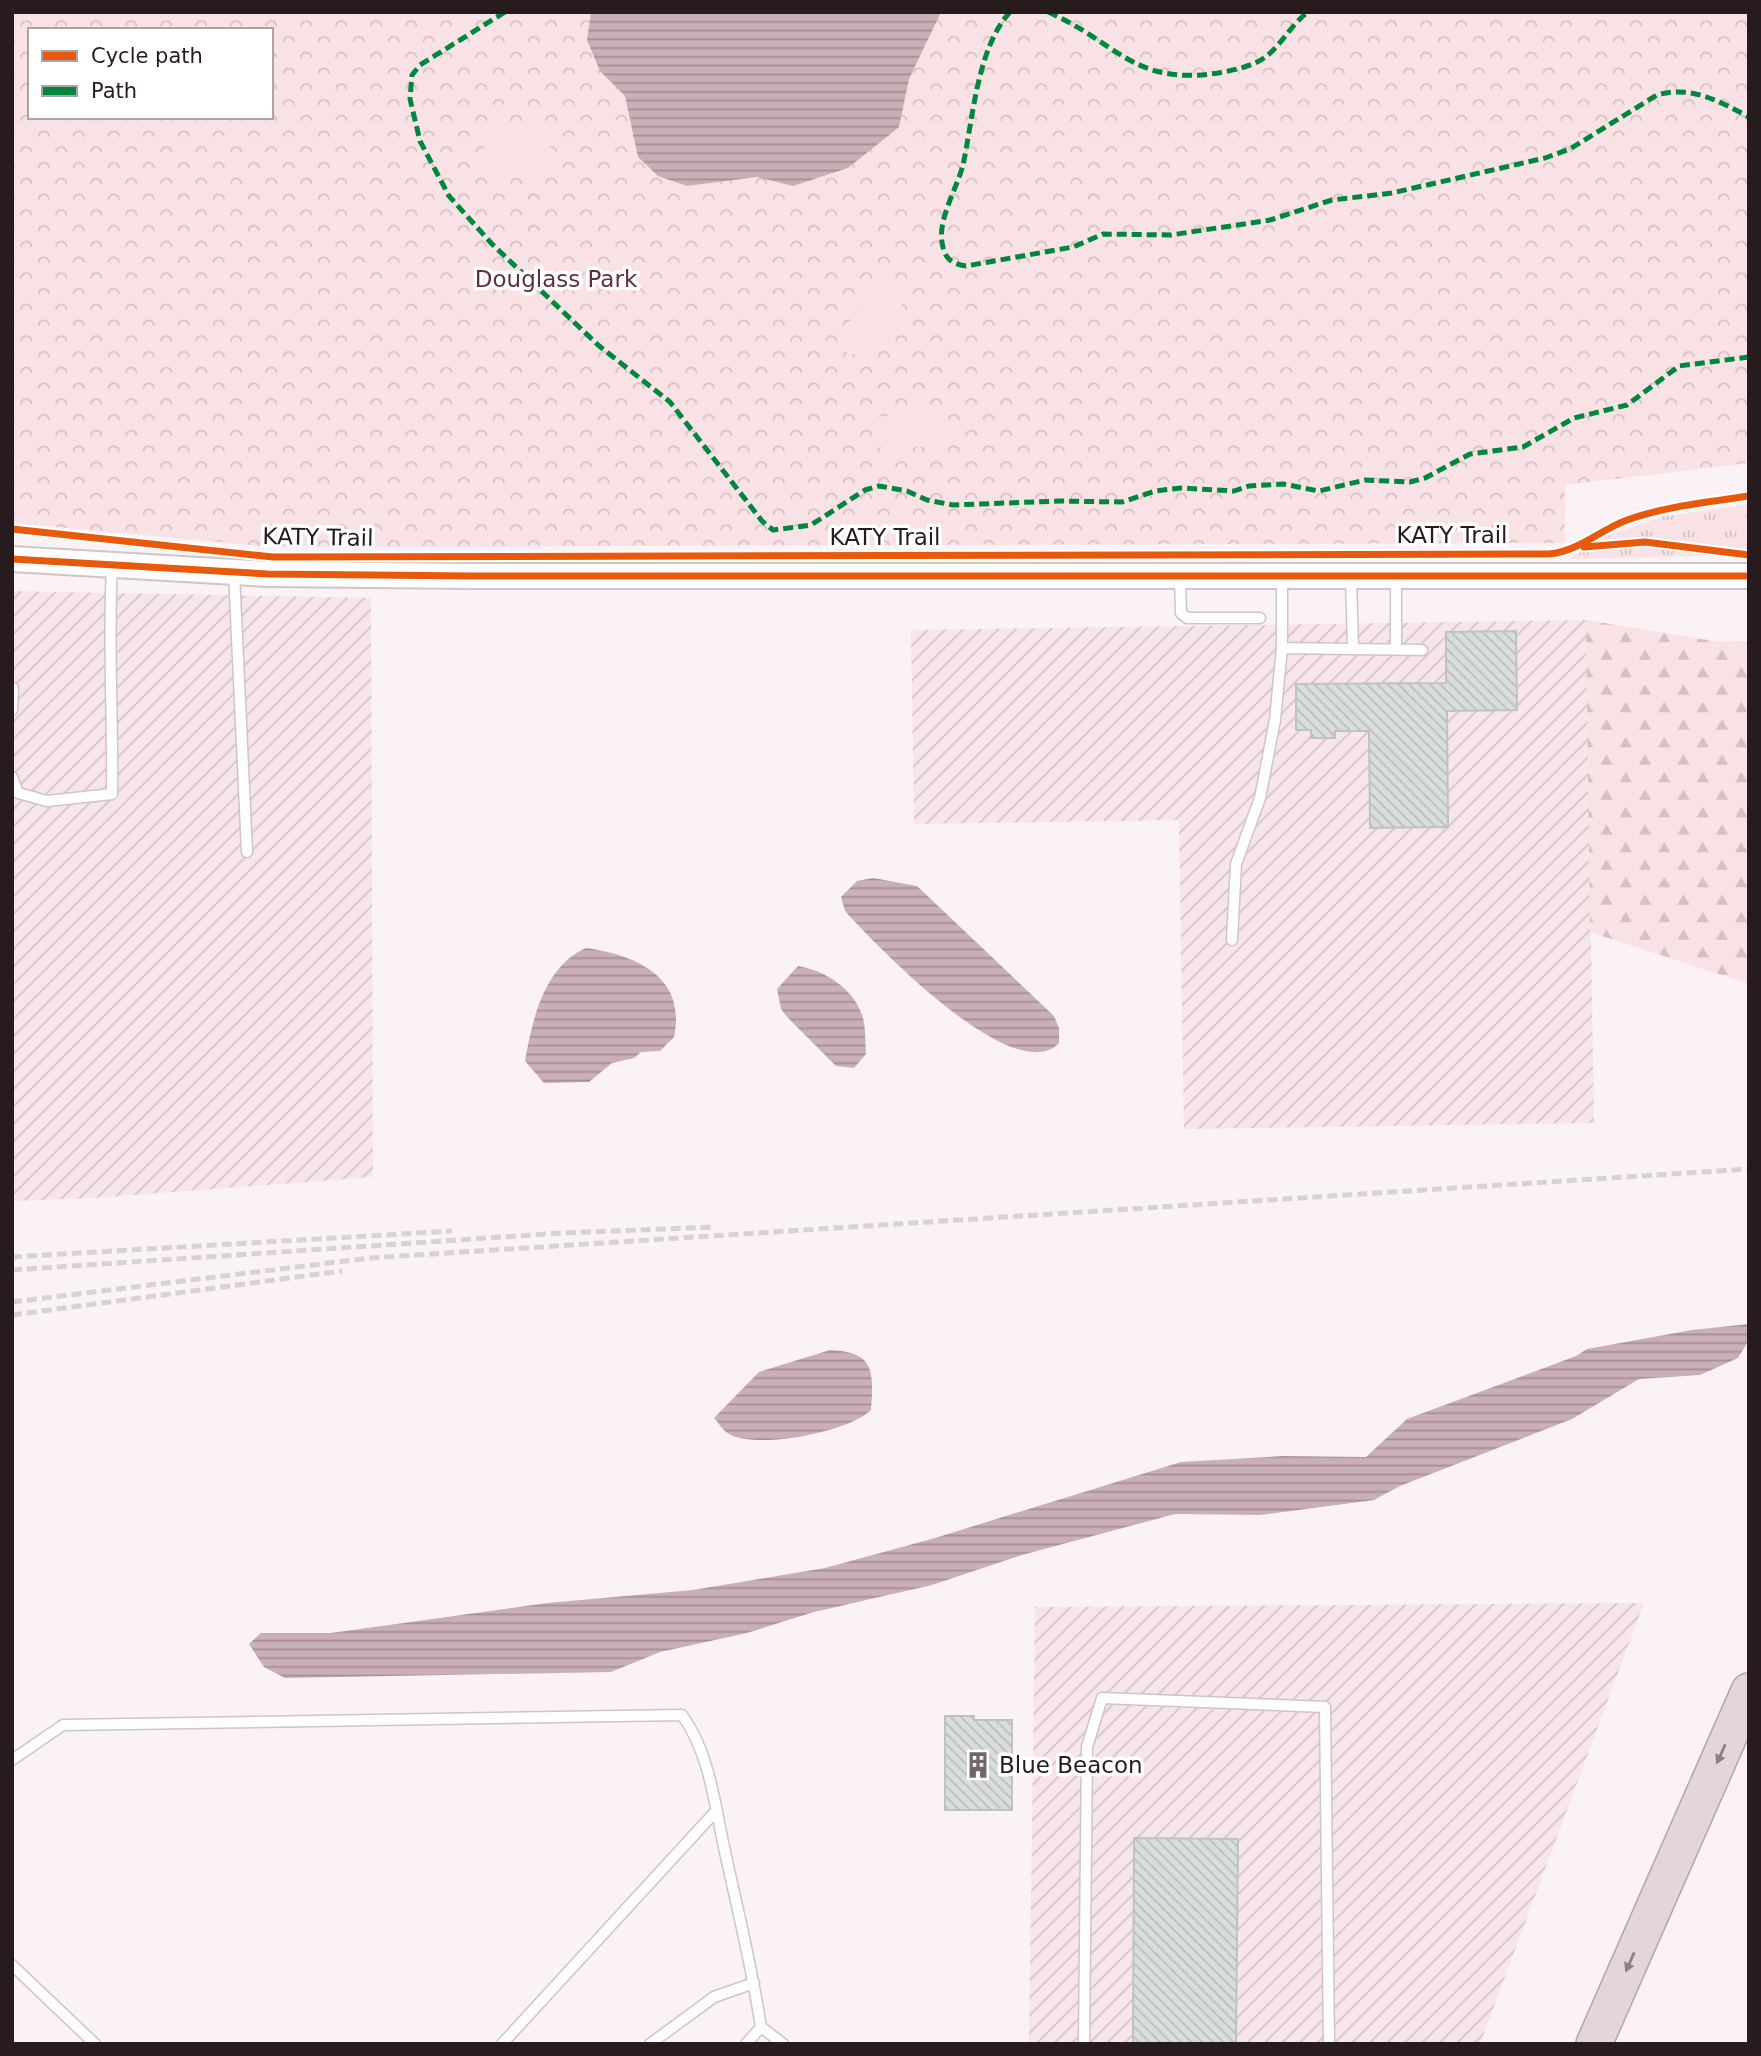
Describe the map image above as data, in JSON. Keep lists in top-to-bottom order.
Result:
{
  "streets": {
    "cycle path": ["KATY Trail"]
  },
  "parks": ["Douglass Park"],
  "places": {
    "building": ["Blue Beacon"]
  },
  "legend": ["Cycle path", "Path"]
}
